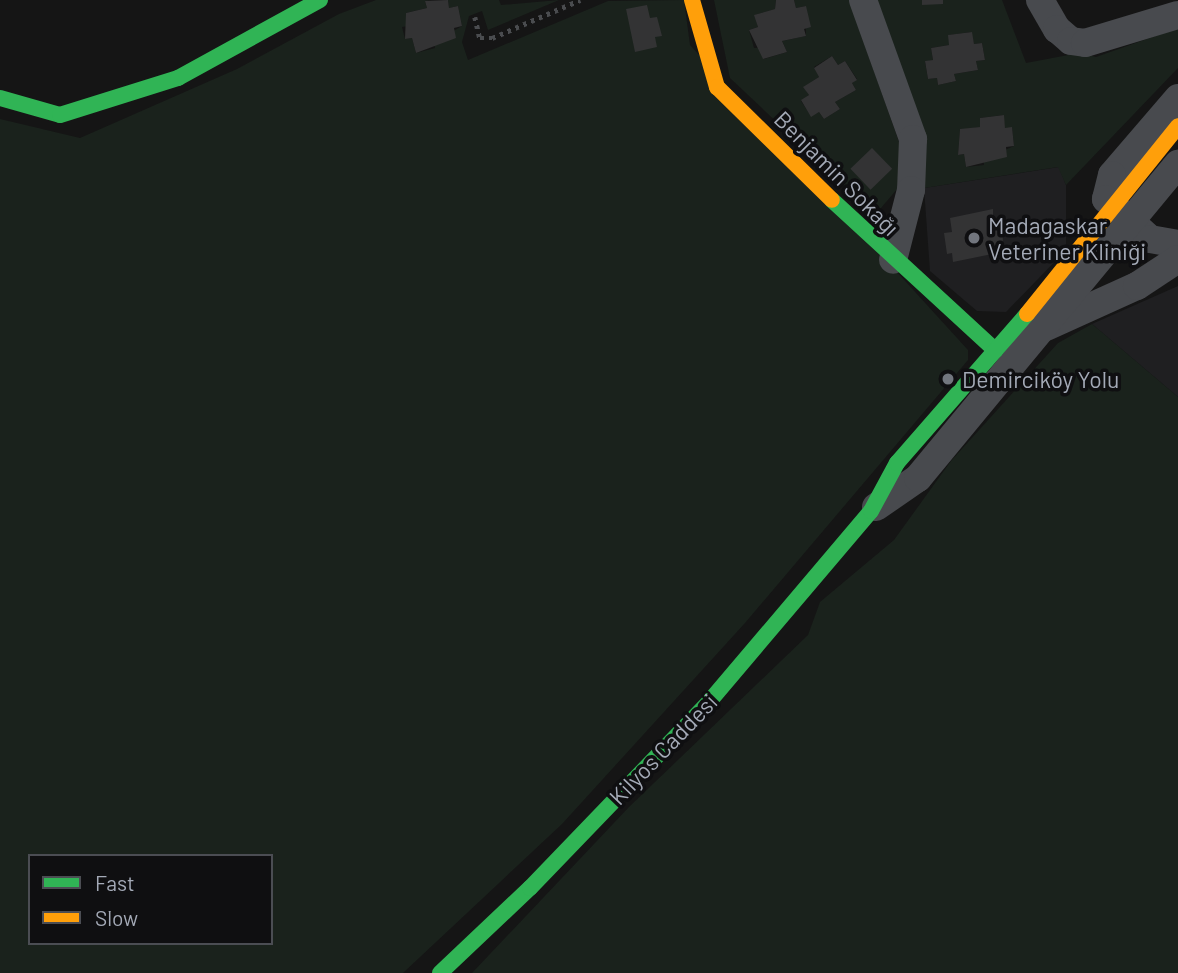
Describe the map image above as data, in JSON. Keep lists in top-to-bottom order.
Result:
{
  "streets": {
    "street": ["Benjamin Sokağı", "Kilyos Caddesi"]
  },
  "crossings": [
    ["Benjamin Sokağı", "Kilyos Caddesi"]
  ],
  "places": ["Madagaskar Veteriner Kliniği", "Demirciköy Yolu"],
  "legend": ["Fast", "Slow"]
}
